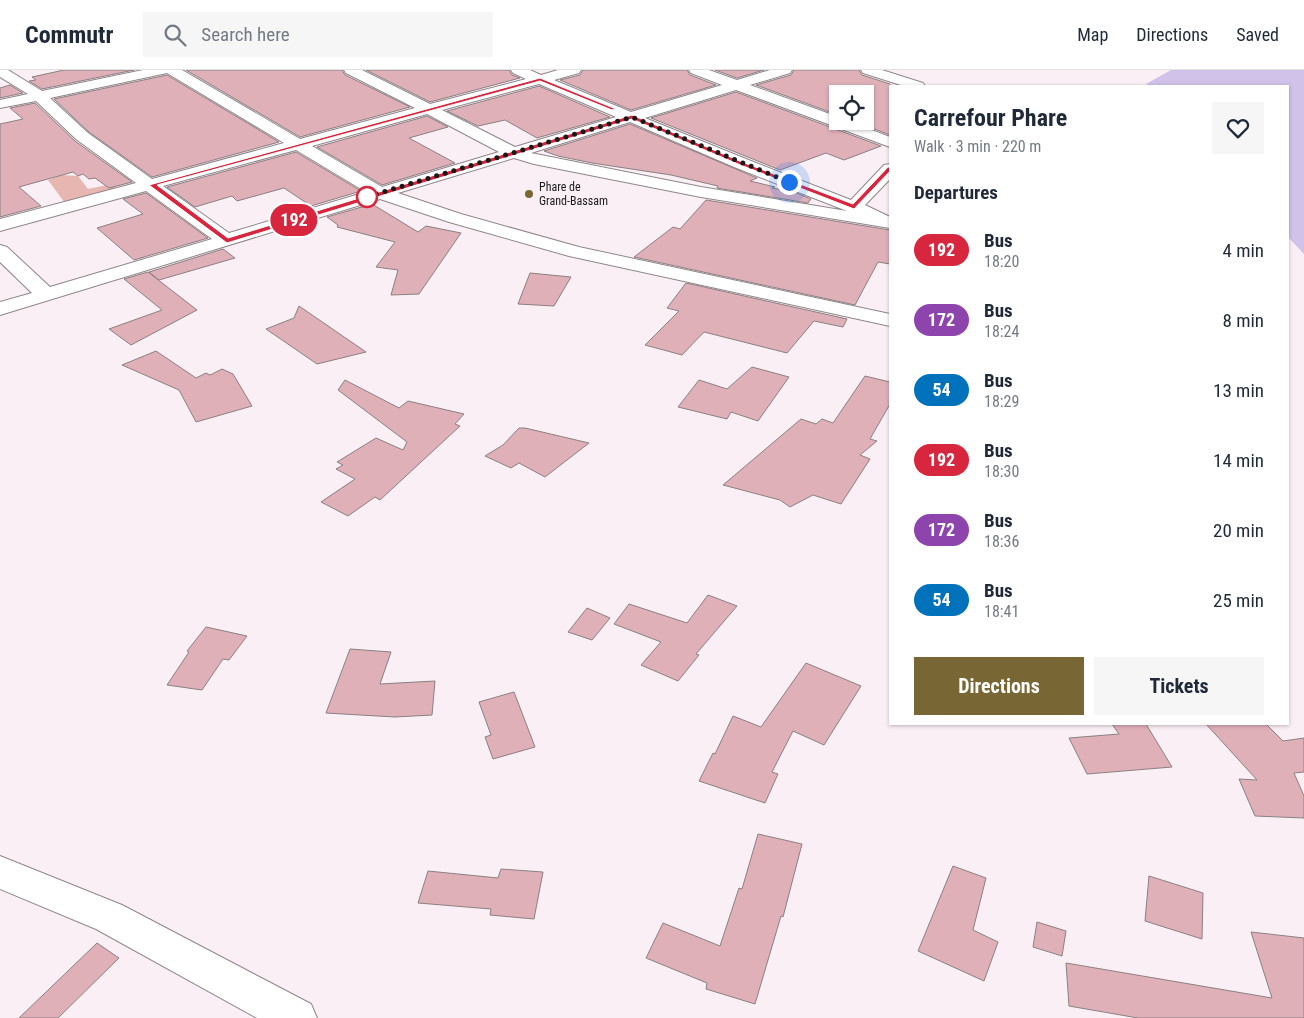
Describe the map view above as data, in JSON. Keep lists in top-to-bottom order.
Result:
{
  "places": ["Phare de Grand-Bassam"],
  "lines": ["bus line 192"],
  "page": {
    "header": "Commutr",
    "search": "Search here",
    "nav": ["Map", "Directions", "Saved"],
    "on_map": "192",
    "heading": [
      ["Carrefour Phare", "Walk · 3 min · 220 m"],
      "Departures"
    ],
    "list": [
      {
        "mark": "192",
        "name": "Bus",
        "note": "18:20",
        "value": "4 min"
      },
      {
        "mark": "172",
        "name": "Bus",
        "note": "18:24",
        "value": "8 min"
      },
      {
        "mark": "54",
        "name": "Bus",
        "note": "18:29",
        "value": "13 min"
      },
      {
        "mark": "192",
        "name": "Bus",
        "note": "18:30",
        "value": "14 min"
      },
      {
        "mark": "172",
        "name": "Bus",
        "note": "18:36",
        "value": "20 min"
      },
      {
        "mark": "54",
        "name": "Bus",
        "note": "18:41",
        "value": "25 min"
      }
    ],
    "buttons": ["Directions", "Tickets"]
  }
}
